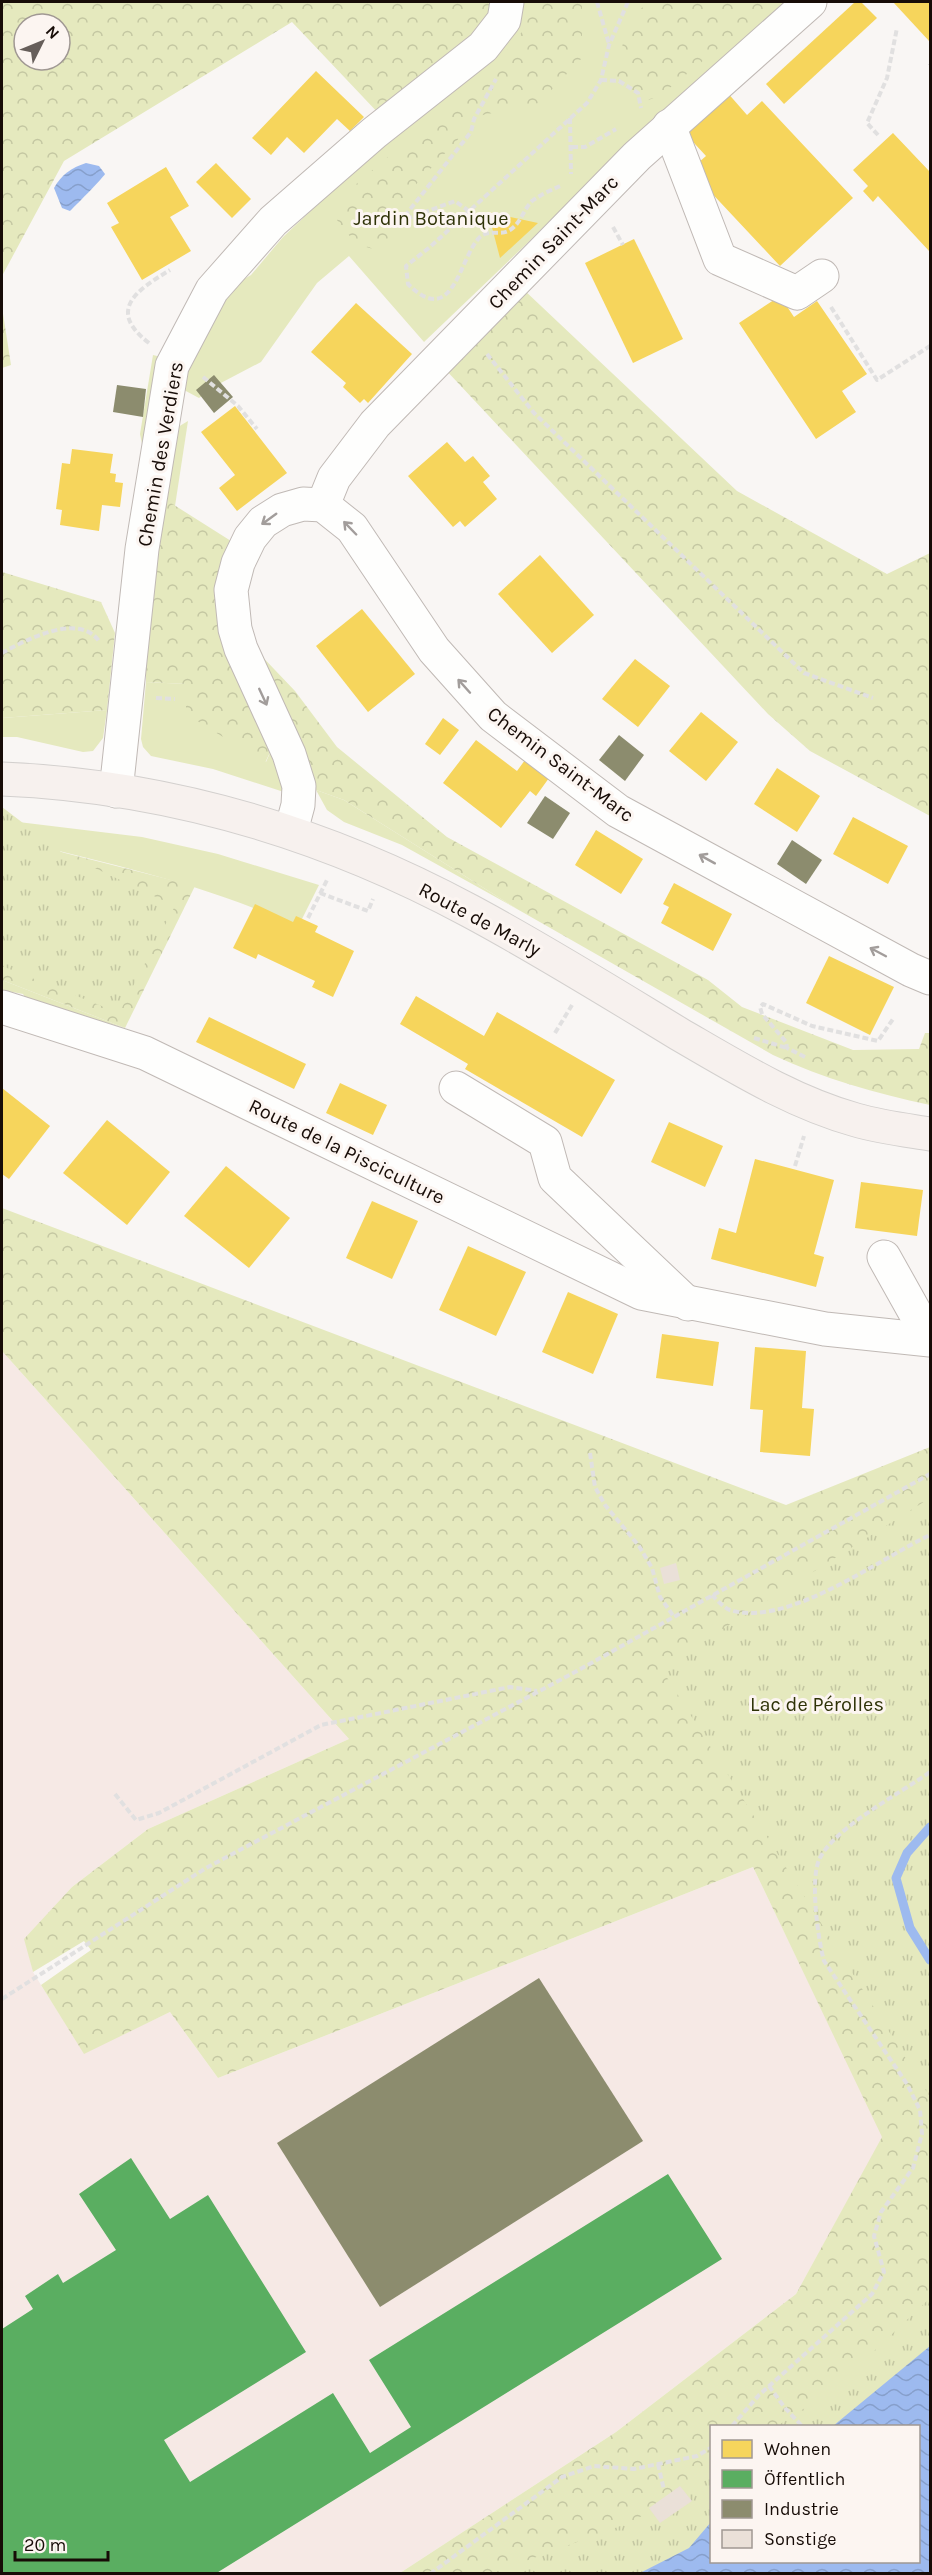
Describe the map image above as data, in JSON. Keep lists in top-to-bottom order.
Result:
{
  "streets": {
    "main road": ["Route de Marly"],
    "street": ["Chemin Saint-Marc", "Chemin des Verdiers", "Route de la Pisciculture"]
  },
  "crossings": [
    ["Chemin des Verdiers", "Route de Marly"]
  ],
  "one_way": ["Chemin Saint-Marc"],
  "parks": ["Jardin Botanique", "Lac de Pérolles"],
  "legend": [
    "Wohnen",
    "Öffentlich",
    "Industrie",
    "Sonstige"
  ],
  "scale_bar": "20 m",
  "north": "top right"
}
